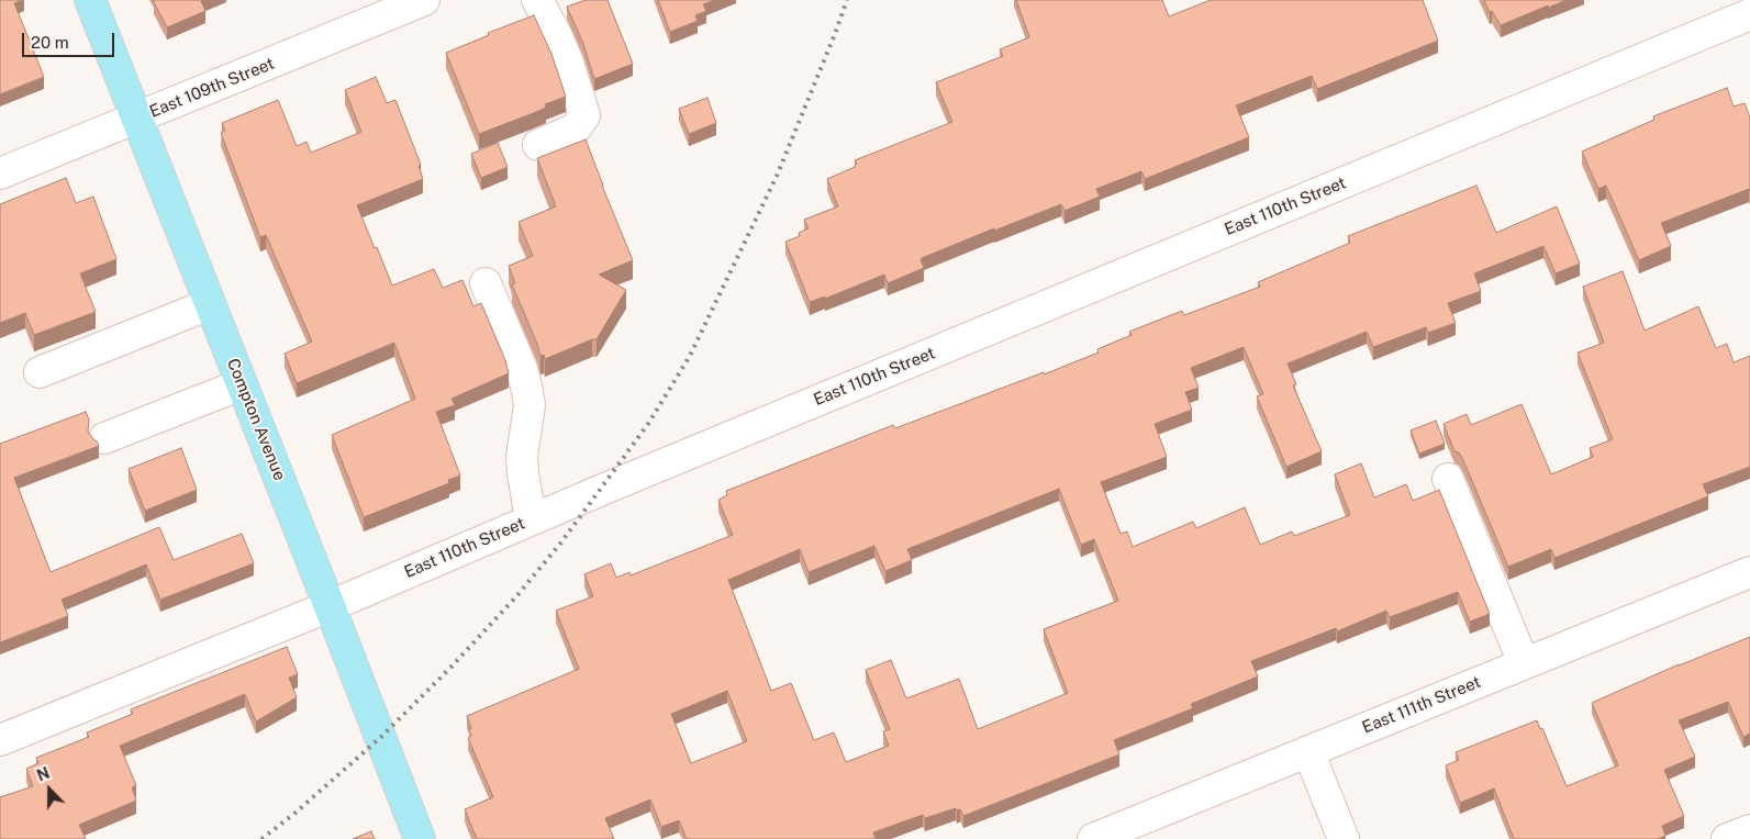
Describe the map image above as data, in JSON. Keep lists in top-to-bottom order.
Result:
{
  "streets": {
    "main road": ["Compton Avenue"],
    "street": ["East 109th Street", "East 110th Street", "East 111th Street"]
  },
  "crossings": [
    ["East 109th Street", "Compton Avenue"],
    ["East 110th Street", "Compton Avenue"]
  ],
  "scale_bar": "20 m",
  "north": "top"
}
